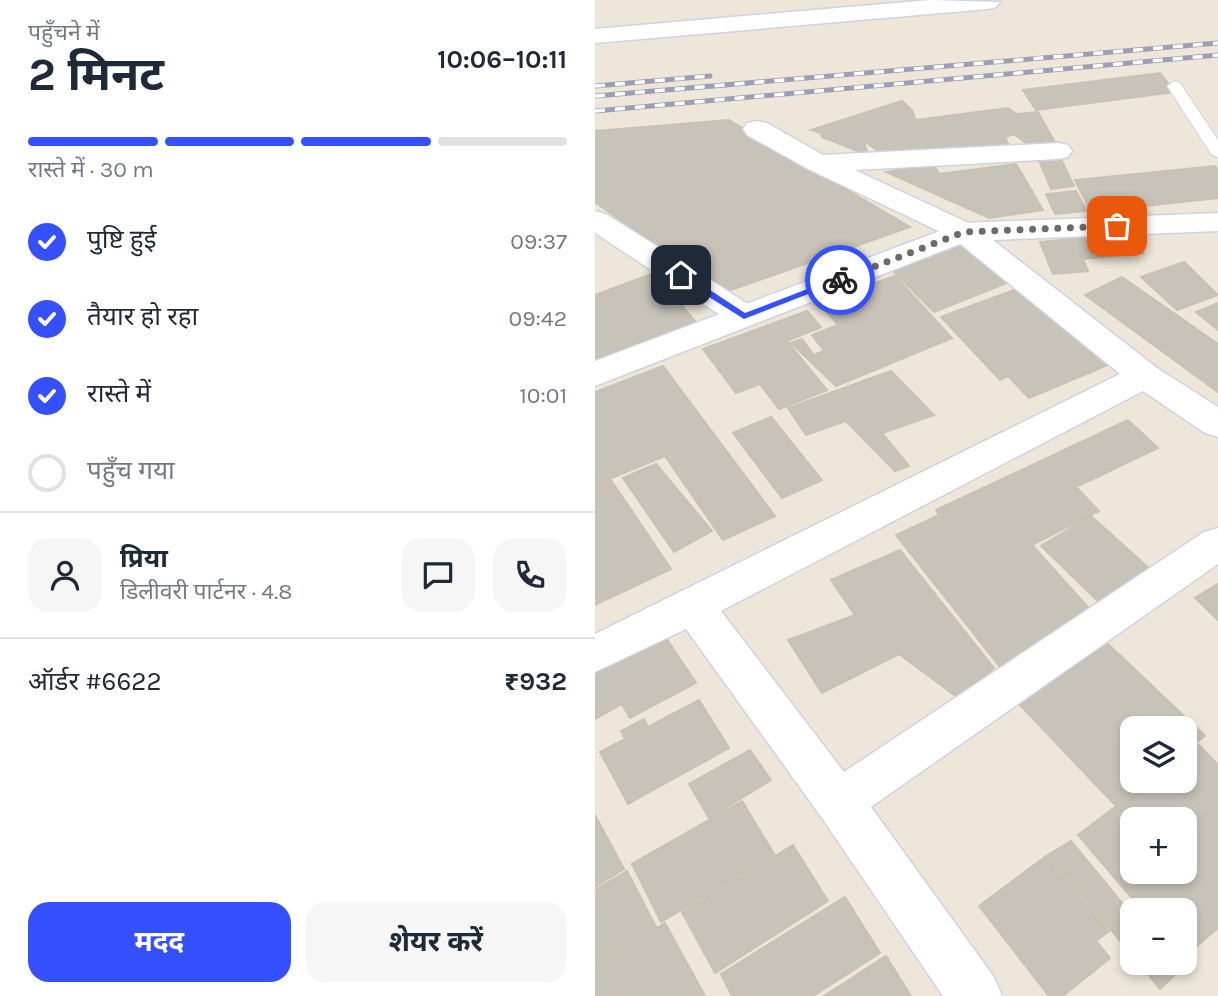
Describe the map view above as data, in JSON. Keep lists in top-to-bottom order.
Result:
{
  "page": {
    "heading": ["2 मिनट", "पहुँचने में", "10:06–10:11"],
    "panel": [
      "प्रिया",
      "डिलीवरी पार्टनर · 4.8",
      "ऑर्डर #6622",
      "₹932"
    ],
    "bar": "रास्ते में · 30 m",
    "list": [
      ["पुष्टि हुई", "09:37"],
      ["तैयार हो रहा", "09:42"],
      ["रास्ते में", "10:01"],
      "पहुँच गया"
    ],
    "map_buttons": ["+", "−"],
    "buttons": ["मदद", "शेयर करें"]
  }
}
